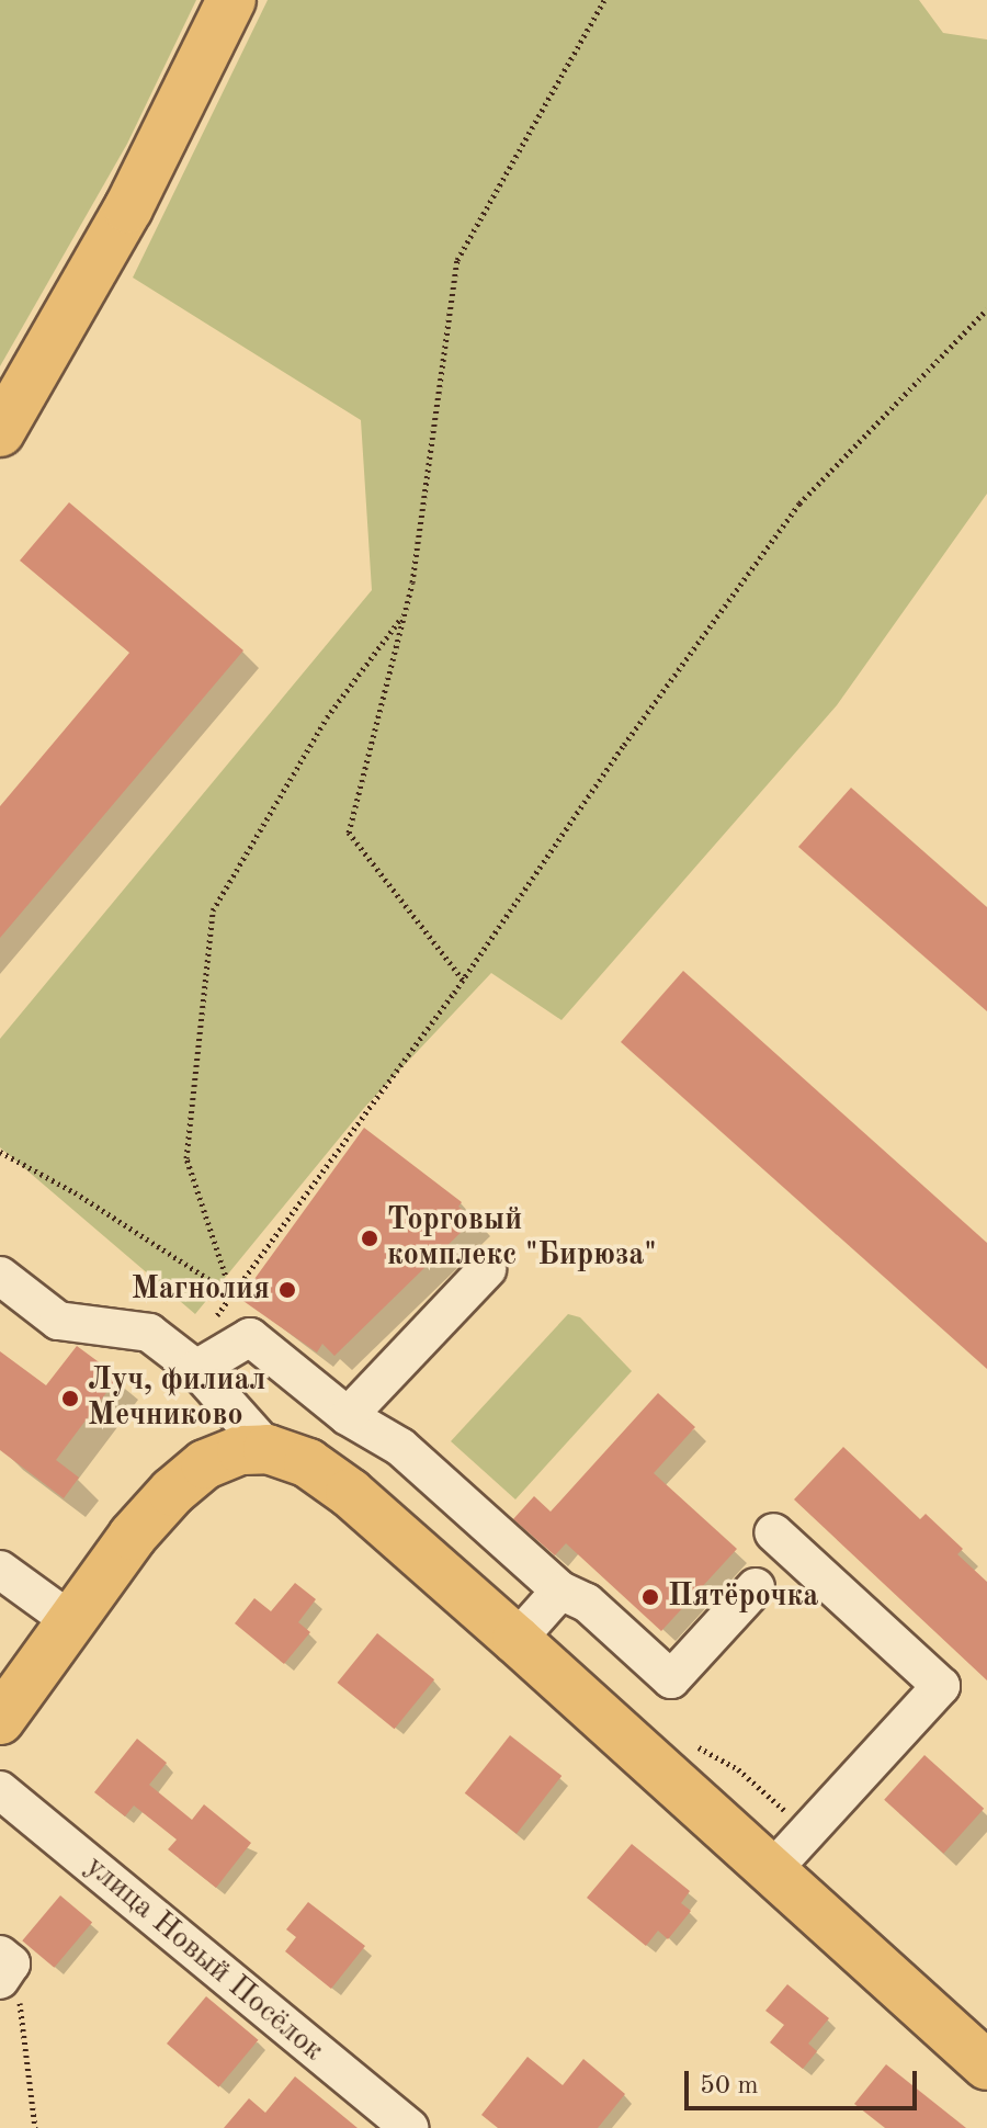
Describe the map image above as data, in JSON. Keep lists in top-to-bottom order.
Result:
{
  "streets": {
    "street": ["улица Новый Посёлок"]
  },
  "places": [
    "Торговый комплекс \"Бирюза\"",
    "Магнолия",
    "Луч, филиал Мечниково",
    "Пятёрочка"
  ],
  "scale_bar": "50 m"
}
